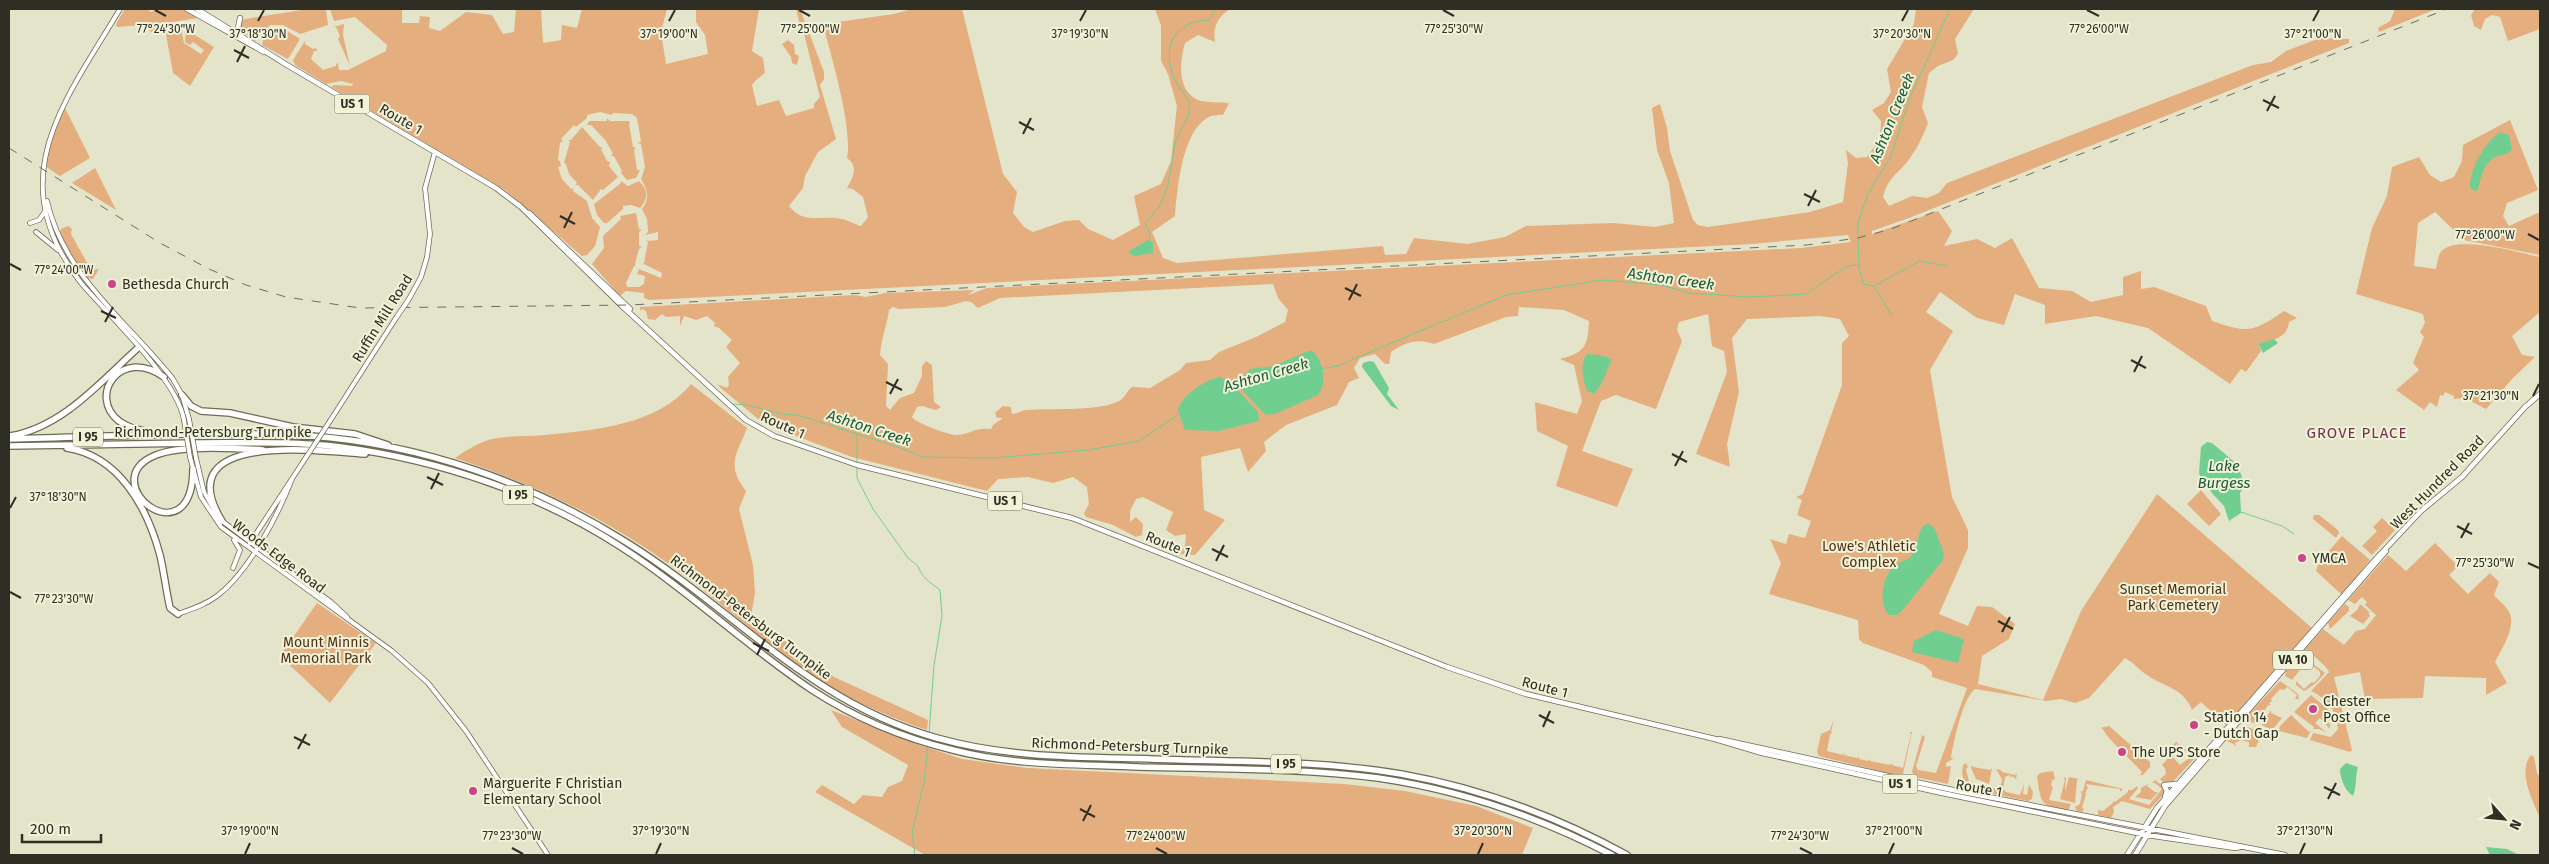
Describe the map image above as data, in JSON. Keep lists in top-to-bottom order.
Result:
{
  "streets": {
    "highway": ["Richmond-Petersburg Turnpike", "I 95"],
    "main road": [
      "US 1",
      "Route 1",
      "Ruffin Mill Road",
      "West Hundred Road",
      "Woods Edge Road",
      "VA 10"
    ]
  },
  "crossings": [
    ["Route 1", "Ruffin Mill Road"],
    ["Route 1", "West Hundred Road"],
    ["Ruffin Mill Road", "Woods Edge Road"]
  ],
  "districts": ["GROVE PLACE"],
  "water": ["Ashton Creeek", "Ashton Creek", "Lake Burgess"],
  "parks": ["Lowe's Athletic Complex", "Sunset Memorial Park Cemetery", "Mount Minnis Memorial Park"],
  "places": [
    "Bethesda Church",
    "YMCA",
    "Chester Post Office",
    "Station 14 - Dutch Gap",
    "The UPS Store",
    "Marguerite F Christian Elementary School"
  ],
  "scale_bar": "200 m",
  "north": "bottom right",
  "coordinates": [
    "77°24'30\"W",
    "77°25'00\"W",
    "77°25'30\"W",
    "77°26'00\"W",
    "37°18'30\"N",
    "37°19'00\"N",
    "37°19'30\"N",
    "37°20'30\"N",
    "37°21'00\"N",
    "77°24'00\"W",
    "37°21'30\"N",
    "77°23'30\"W"
  ]
}
